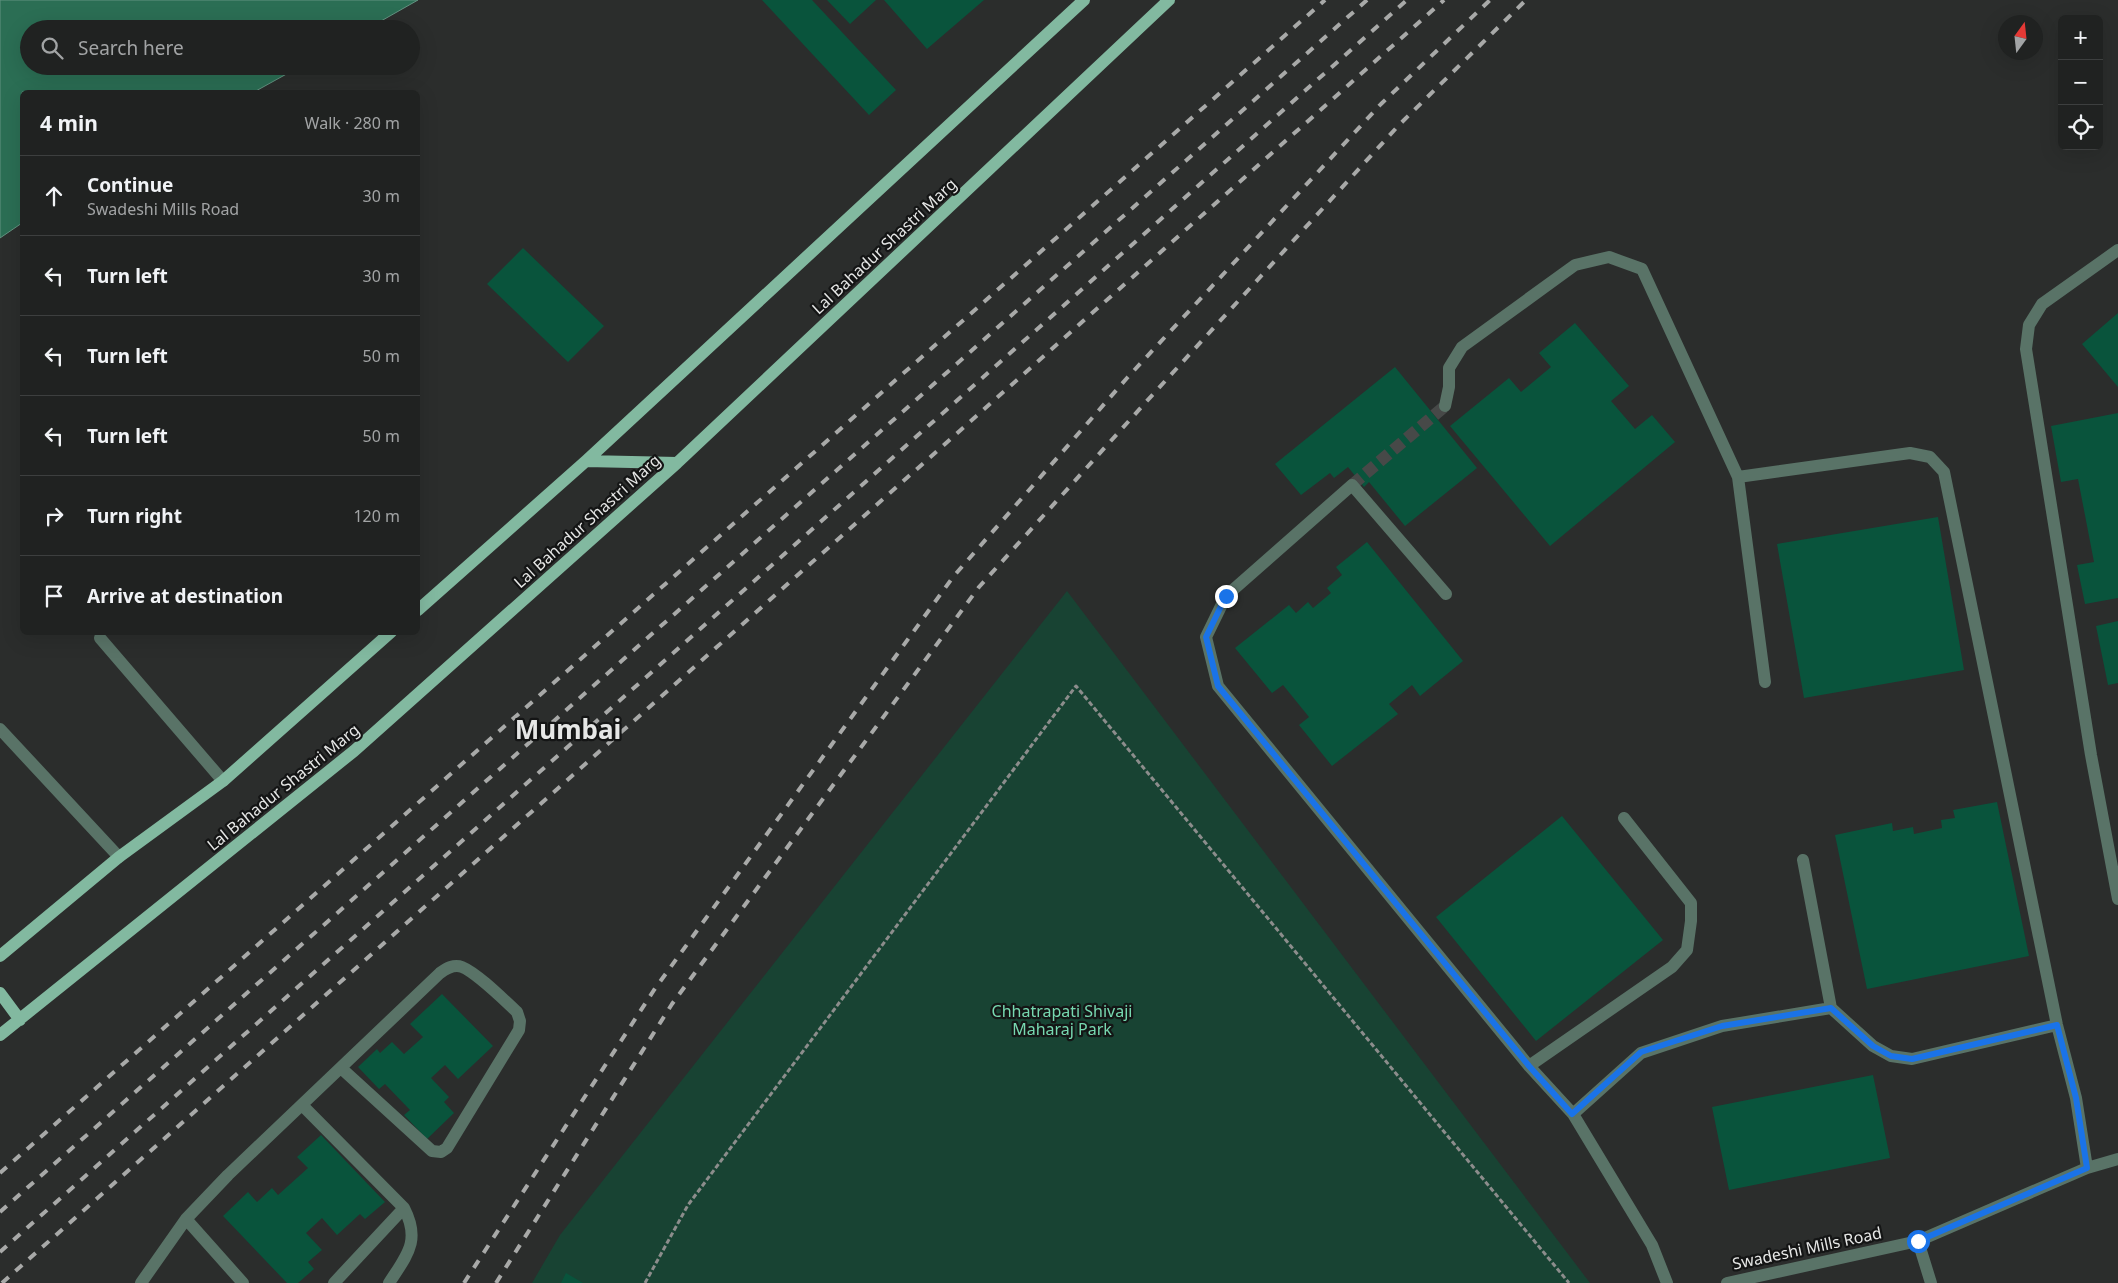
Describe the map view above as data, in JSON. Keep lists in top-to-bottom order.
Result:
{
  "streets": {
    "main road": ["Lal Bahadur Shastri Marg"],
    "street": ["Swadeshi Mills Road"]
  },
  "districts": ["Mumbai"],
  "parks": ["Chhatrapati Shivaji Maharaj Park"],
  "north": "top",
  "page": {
    "map_buttons": ["+", "−"],
    "search": "Search here",
    "heading": ["4 min", "Walk · 280 m"],
    "list": [
      ["Continue", "Swadeshi Mills Road", "30 m"],
      ["Turn left", "30 m"],
      ["Turn left", "50 m"],
      ["Turn left", "50 m"],
      ["Turn right", "120 m"],
      "Arrive at destination"
    ]
  }
}
